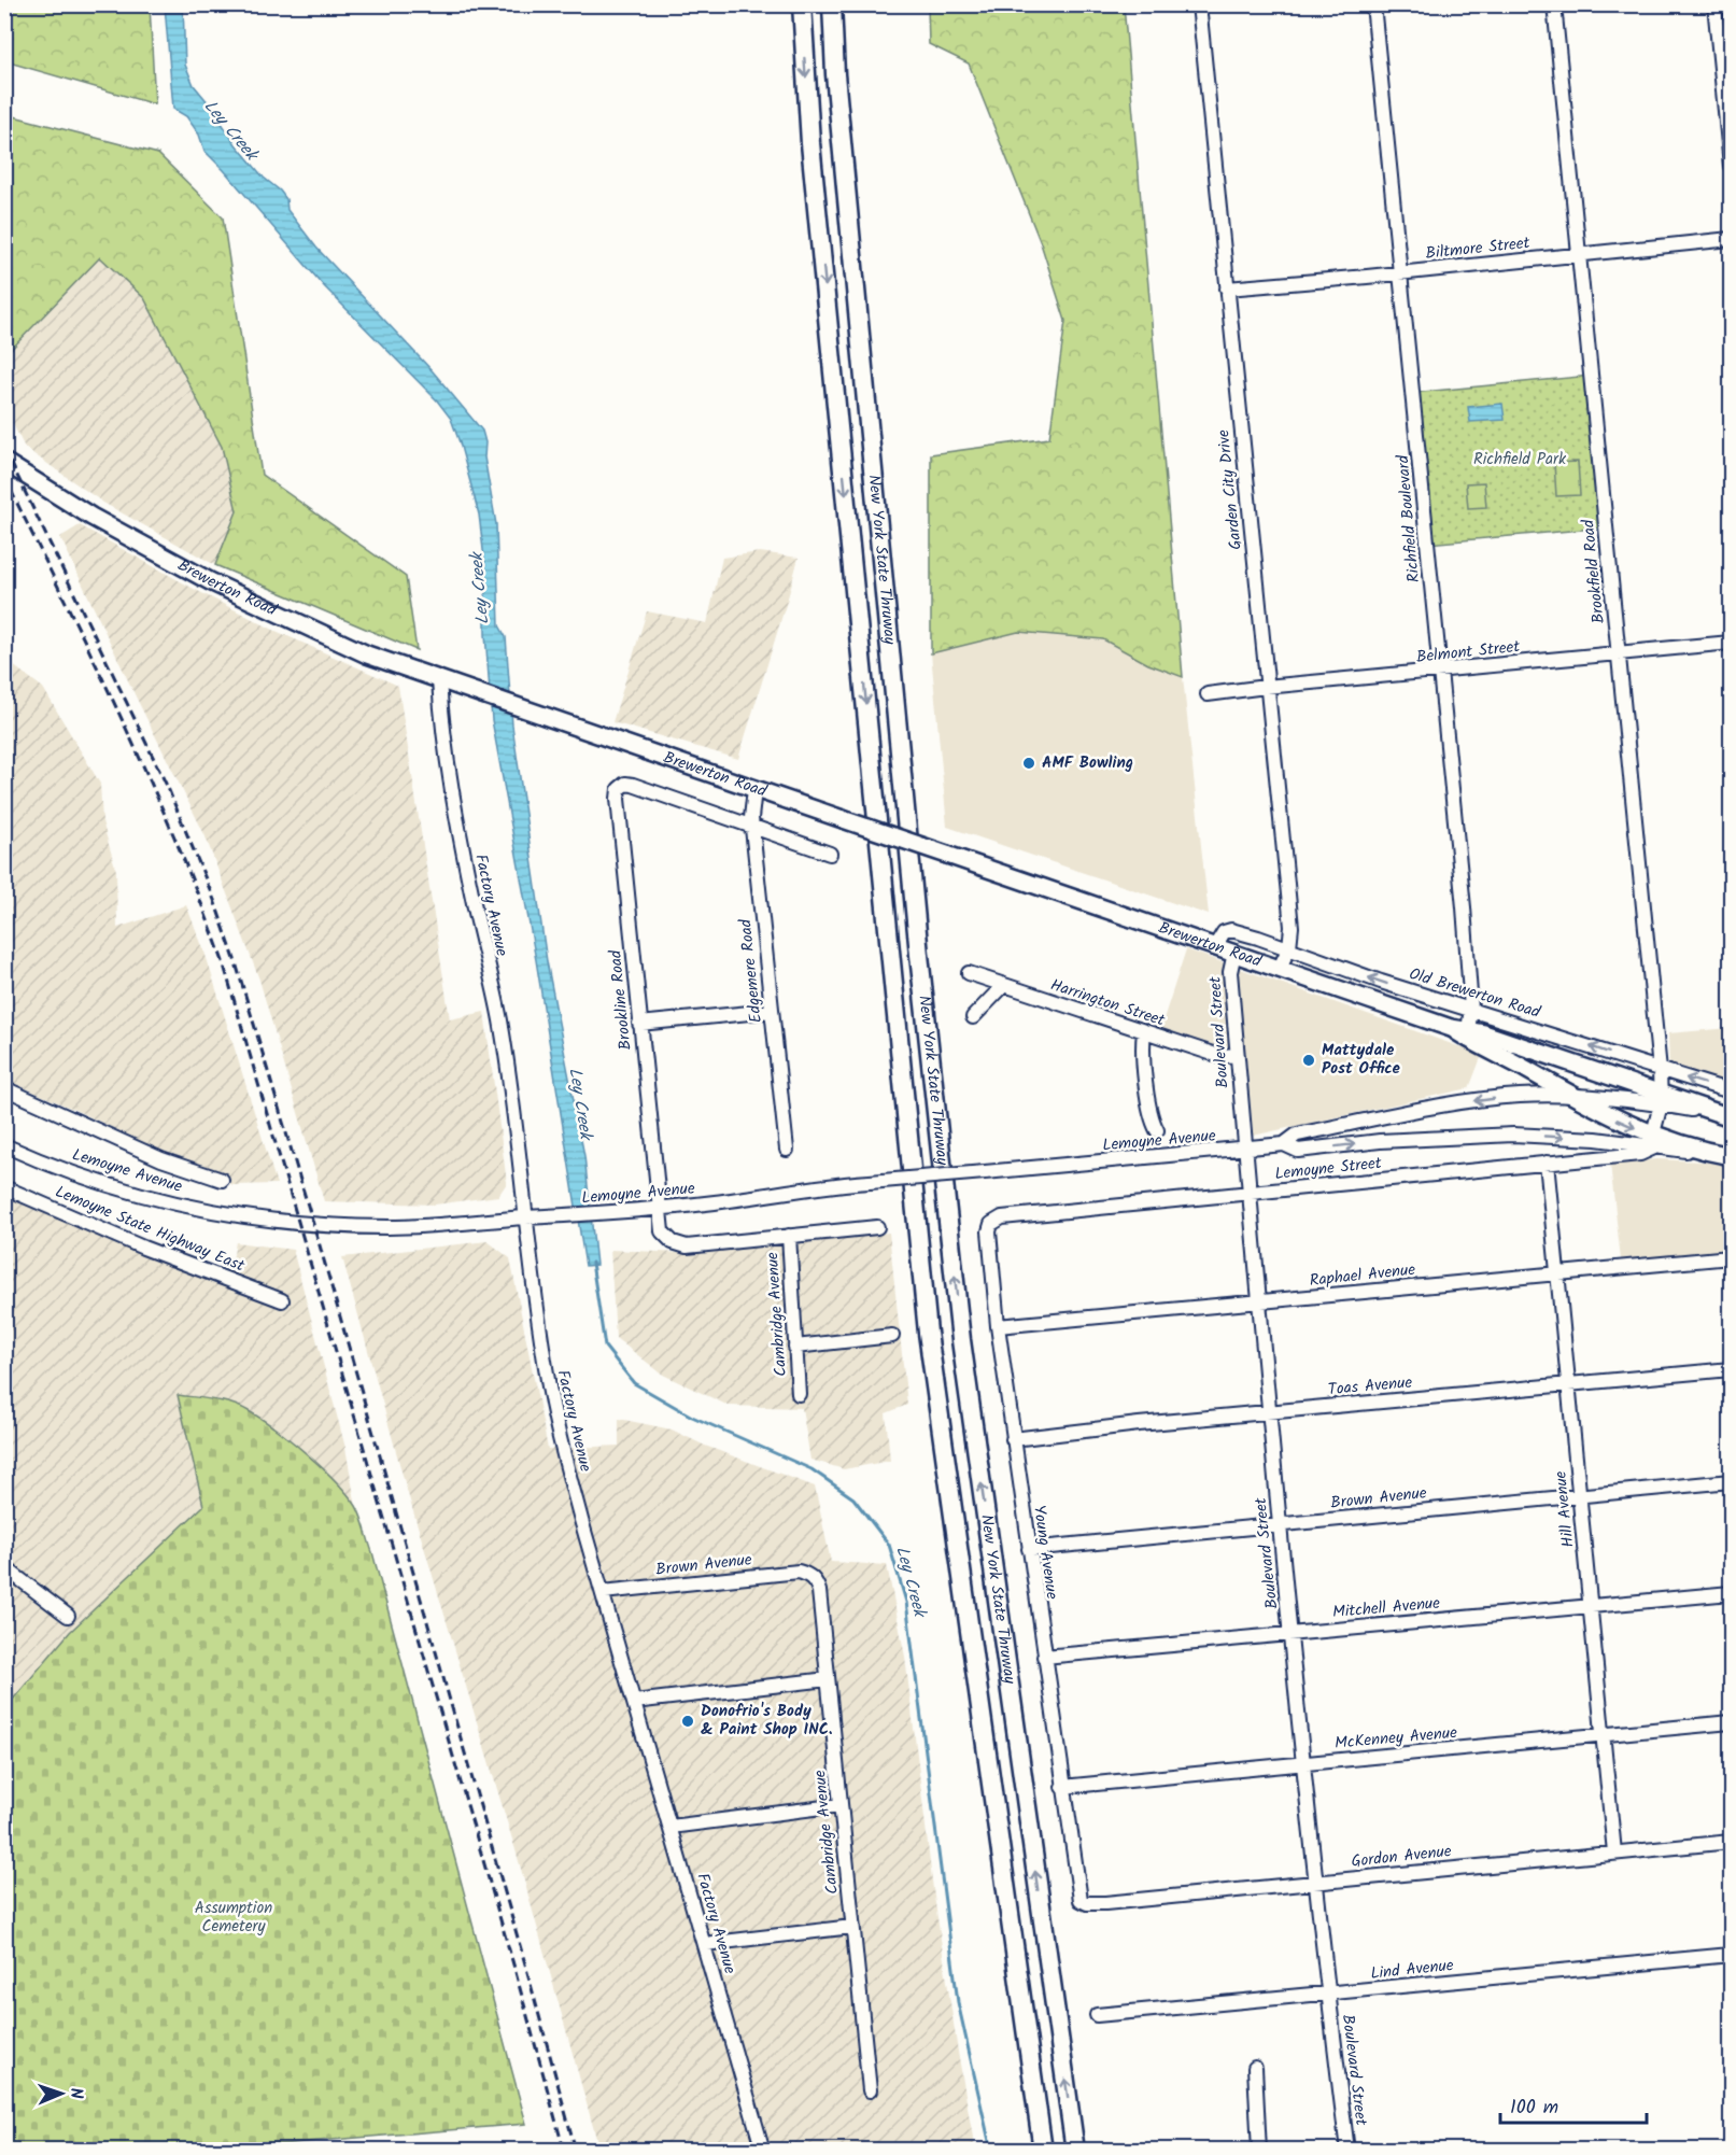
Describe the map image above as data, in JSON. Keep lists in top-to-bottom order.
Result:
{
  "streets": {
    "highway": ["New York State Thruway"],
    "main road": ["Brewerton Road"],
    "street": [
      "Biltmore Street",
      "Garden City Drive",
      "Richfield Boulevard",
      "Brookfield Road",
      "Belmont Street",
      "Factory Avenue",
      "Edgemere Road",
      "Old Brewerton Road",
      "Brookline Road",
      "Harrington Street",
      "Boulevard Street",
      "Lemoyne Avenue",
      "Lemoyne Street",
      "Lemoyne State Highway East",
      "Raphael Avenue",
      "Cambridge Avenue",
      "Toas Avenue",
      "Brown Avenue",
      "Hill Avenue",
      "Young Avenue",
      "Mitchell Avenue",
      "McKenney Avenue",
      "Gordon Avenue",
      "Lind Avenue"
    ]
  },
  "crossings": [
    ["Biltmore Street", "Garden City Drive"],
    ["Biltmore Street", "Richfield Boulevard"],
    ["Biltmore Street", "Brookfield Road"],
    ["Garden City Drive", "Brewerton Road"],
    ["Garden City Drive", "Belmont Street"],
    ["Garden City Drive", "Old Brewerton Road"],
    ["Richfield Boulevard", "Brewerton Road"],
    ["Richfield Boulevard", "Belmont Street"],
    ["Richfield Boulevard", "Old Brewerton Road"],
    ["Brookfield Road", "Brewerton Road"],
    ["Brookfield Road", "Belmont Street"],
    ["Brookfield Road", "Old Brewerton Road"],
    ["Brookfield Road", "Lemoyne Avenue"],
    ["Brookfield Road", "Lemoyne Street"],
    ["Brewerton Road", "Factory Avenue"],
    ["Brewerton Road", "Edgemere Road"],
    ["Brewerton Road", "Old Brewerton Road"],
    ["Brewerton Road", "Boulevard Street"],
    ["Brewerton Road", "Lemoyne Avenue"],
    ["Brewerton Road", "Lemoyne Street"],
    ["Factory Avenue", "Lemoyne Avenue"],
    ["Factory Avenue", "Brown Avenue"],
    ["Edgemere Road", "Brookline Road"],
    ["Brookline Road", "Lemoyne Avenue"],
    ["Brookline Road", "Cambridge Avenue"],
    ["Harrington Street", "Boulevard Street"],
    ["Boulevard Street", "Lemoyne Avenue"],
    ["Boulevard Street", "Lemoyne Street"],
    ["Boulevard Street", "Raphael Avenue"],
    ["Boulevard Street", "Toas Avenue"],
    ["Boulevard Street", "Brown Avenue"],
    ["Boulevard Street", "Mitchell Avenue"],
    ["Boulevard Street", "McKenney Avenue"],
    ["Boulevard Street", "Gordon Avenue"],
    ["Boulevard Street", "Lind Avenue"],
    ["Lemoyne Avenue", "Lemoyne Street"],
    ["Lemoyne Avenue", "Cambridge Avenue"],
    ["Lemoyne Street", "Hill Avenue"],
    ["Lemoyne Street", "Young Avenue"],
    ["Raphael Avenue", "Hill Avenue"],
    ["Raphael Avenue", "Young Avenue"],
    ["Cambridge Avenue", "Brown Avenue"],
    ["Toas Avenue", "Hill Avenue"],
    ["Toas Avenue", "Young Avenue"],
    ["Brown Avenue", "Hill Avenue"],
    ["Brown Avenue", "Young Avenue"],
    ["Hill Avenue", "Mitchell Avenue"],
    ["Hill Avenue", "McKenney Avenue"],
    ["Hill Avenue", "Gordon Avenue"],
    ["Young Avenue", "Mitchell Avenue"],
    ["Young Avenue", "McKenney Avenue"],
    ["Young Avenue", "Gordon Avenue"]
  ],
  "one_way": ["Old Brewerton Road"],
  "water": ["Ley Creek"],
  "parks": ["Richfield Park", "Assumption Cemetery"],
  "places": ["AMF Bowling", "Mattydale Post Office", "Donofrio's Body & Paint Shop INC."],
  "scale_bar": "100 m",
  "north": "right"
}
